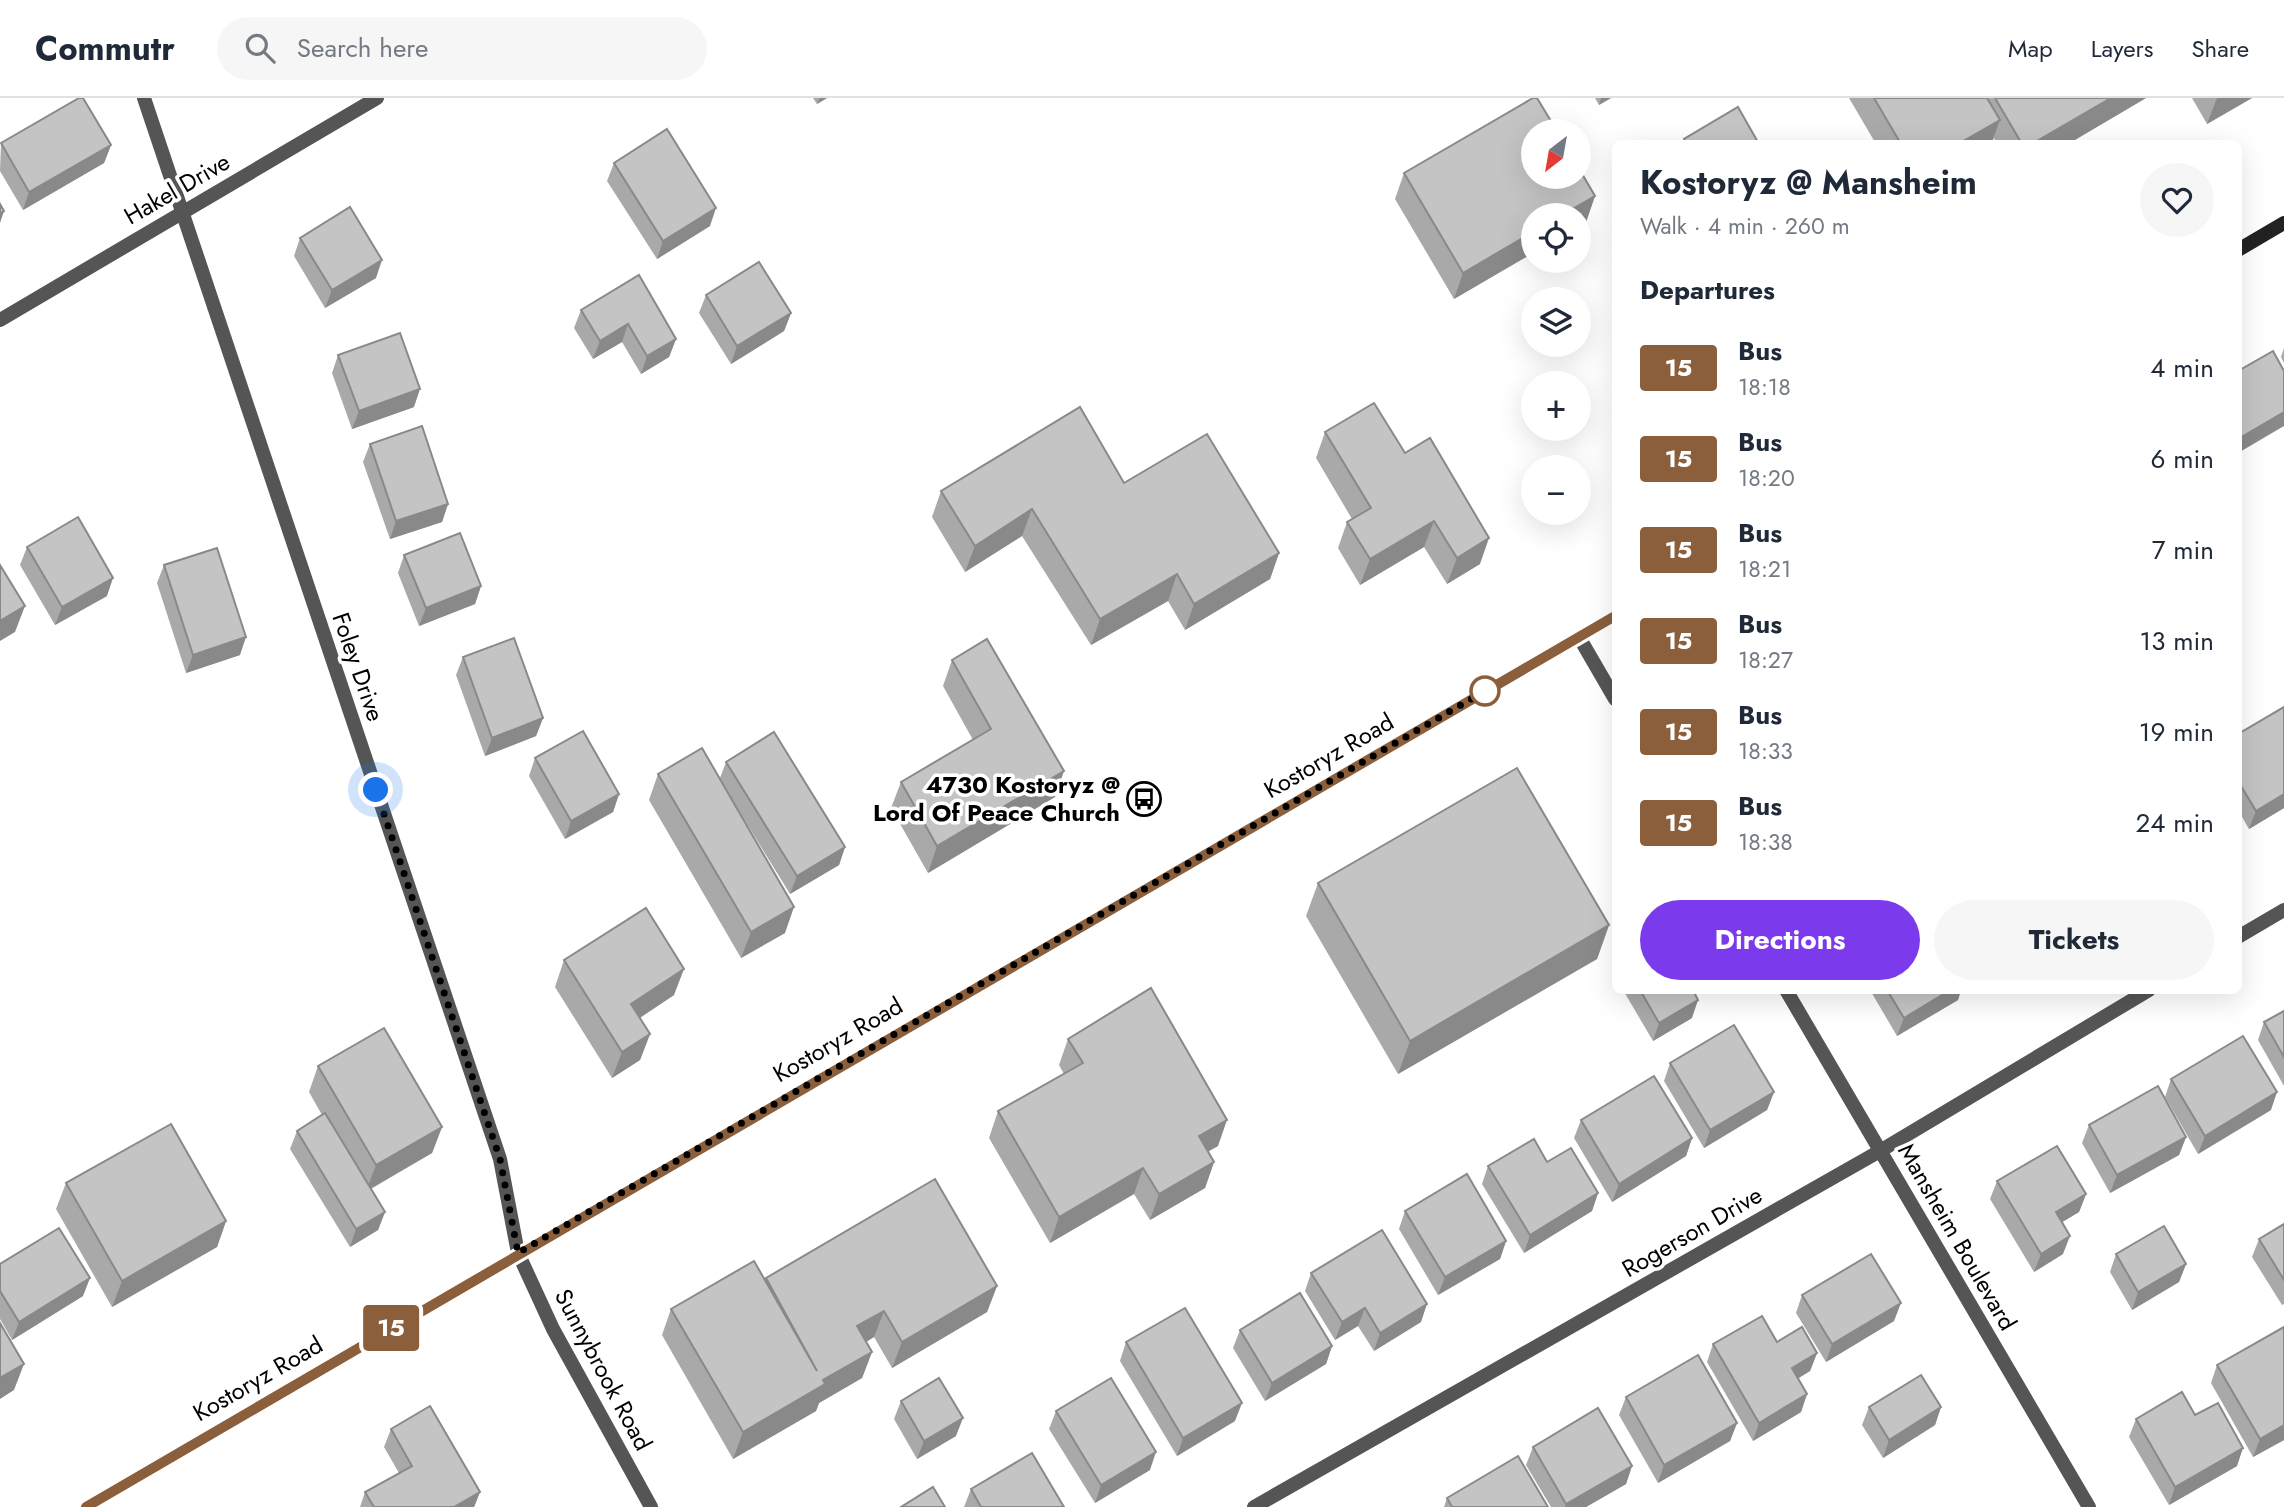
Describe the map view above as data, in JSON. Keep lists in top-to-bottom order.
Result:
{
  "streets": {
    "main road": ["Kostoryz Road"],
    "street": [
      "Hakel Drive",
      "Foley Drive",
      "Rogerson Drive",
      "Mansheim Boulevard",
      "Sunnybrook Road"
    ]
  },
  "crossings": [
    ["Hakel Drive", "Foley Drive"],
    ["Foley Drive", "Kostoryz Road"],
    ["Foley Drive", "Sunnybrook Road"],
    ["Kostoryz Road", "Sunnybrook Road"],
    ["Rogerson Drive", "Mansheim Boulevard"]
  ],
  "places": {
    "bus stop": ["4730 Kostoryz @ Lord Of Peace Church"]
  },
  "lines": ["bus line 15"],
  "north": "bottom left",
  "page": {
    "header": "Commutr",
    "search": "Search here",
    "nav": ["Map", "Layers", "Share"],
    "on_map": "15",
    "map_buttons": ["+", "−"],
    "heading": [
      ["Kostoryz @ Mansheim", "Walk · 4 min · 260 m"],
      "Departures"
    ],
    "list": [
      {
        "mark": "15",
        "name": "Bus",
        "note": "18:18",
        "value": "4 min"
      },
      {
        "mark": "15",
        "name": "Bus",
        "note": "18:20",
        "value": "6 min"
      },
      {
        "mark": "15",
        "name": "Bus",
        "note": "18:21",
        "value": "7 min"
      },
      {
        "mark": "15",
        "name": "Bus",
        "note": "18:27",
        "value": "13 min"
      },
      {
        "mark": "15",
        "name": "Bus",
        "note": "18:33",
        "value": "19 min"
      },
      {
        "mark": "15",
        "name": "Bus",
        "note": "18:38",
        "value": "24 min"
      }
    ],
    "buttons": ["Directions", "Tickets"]
  }
}
